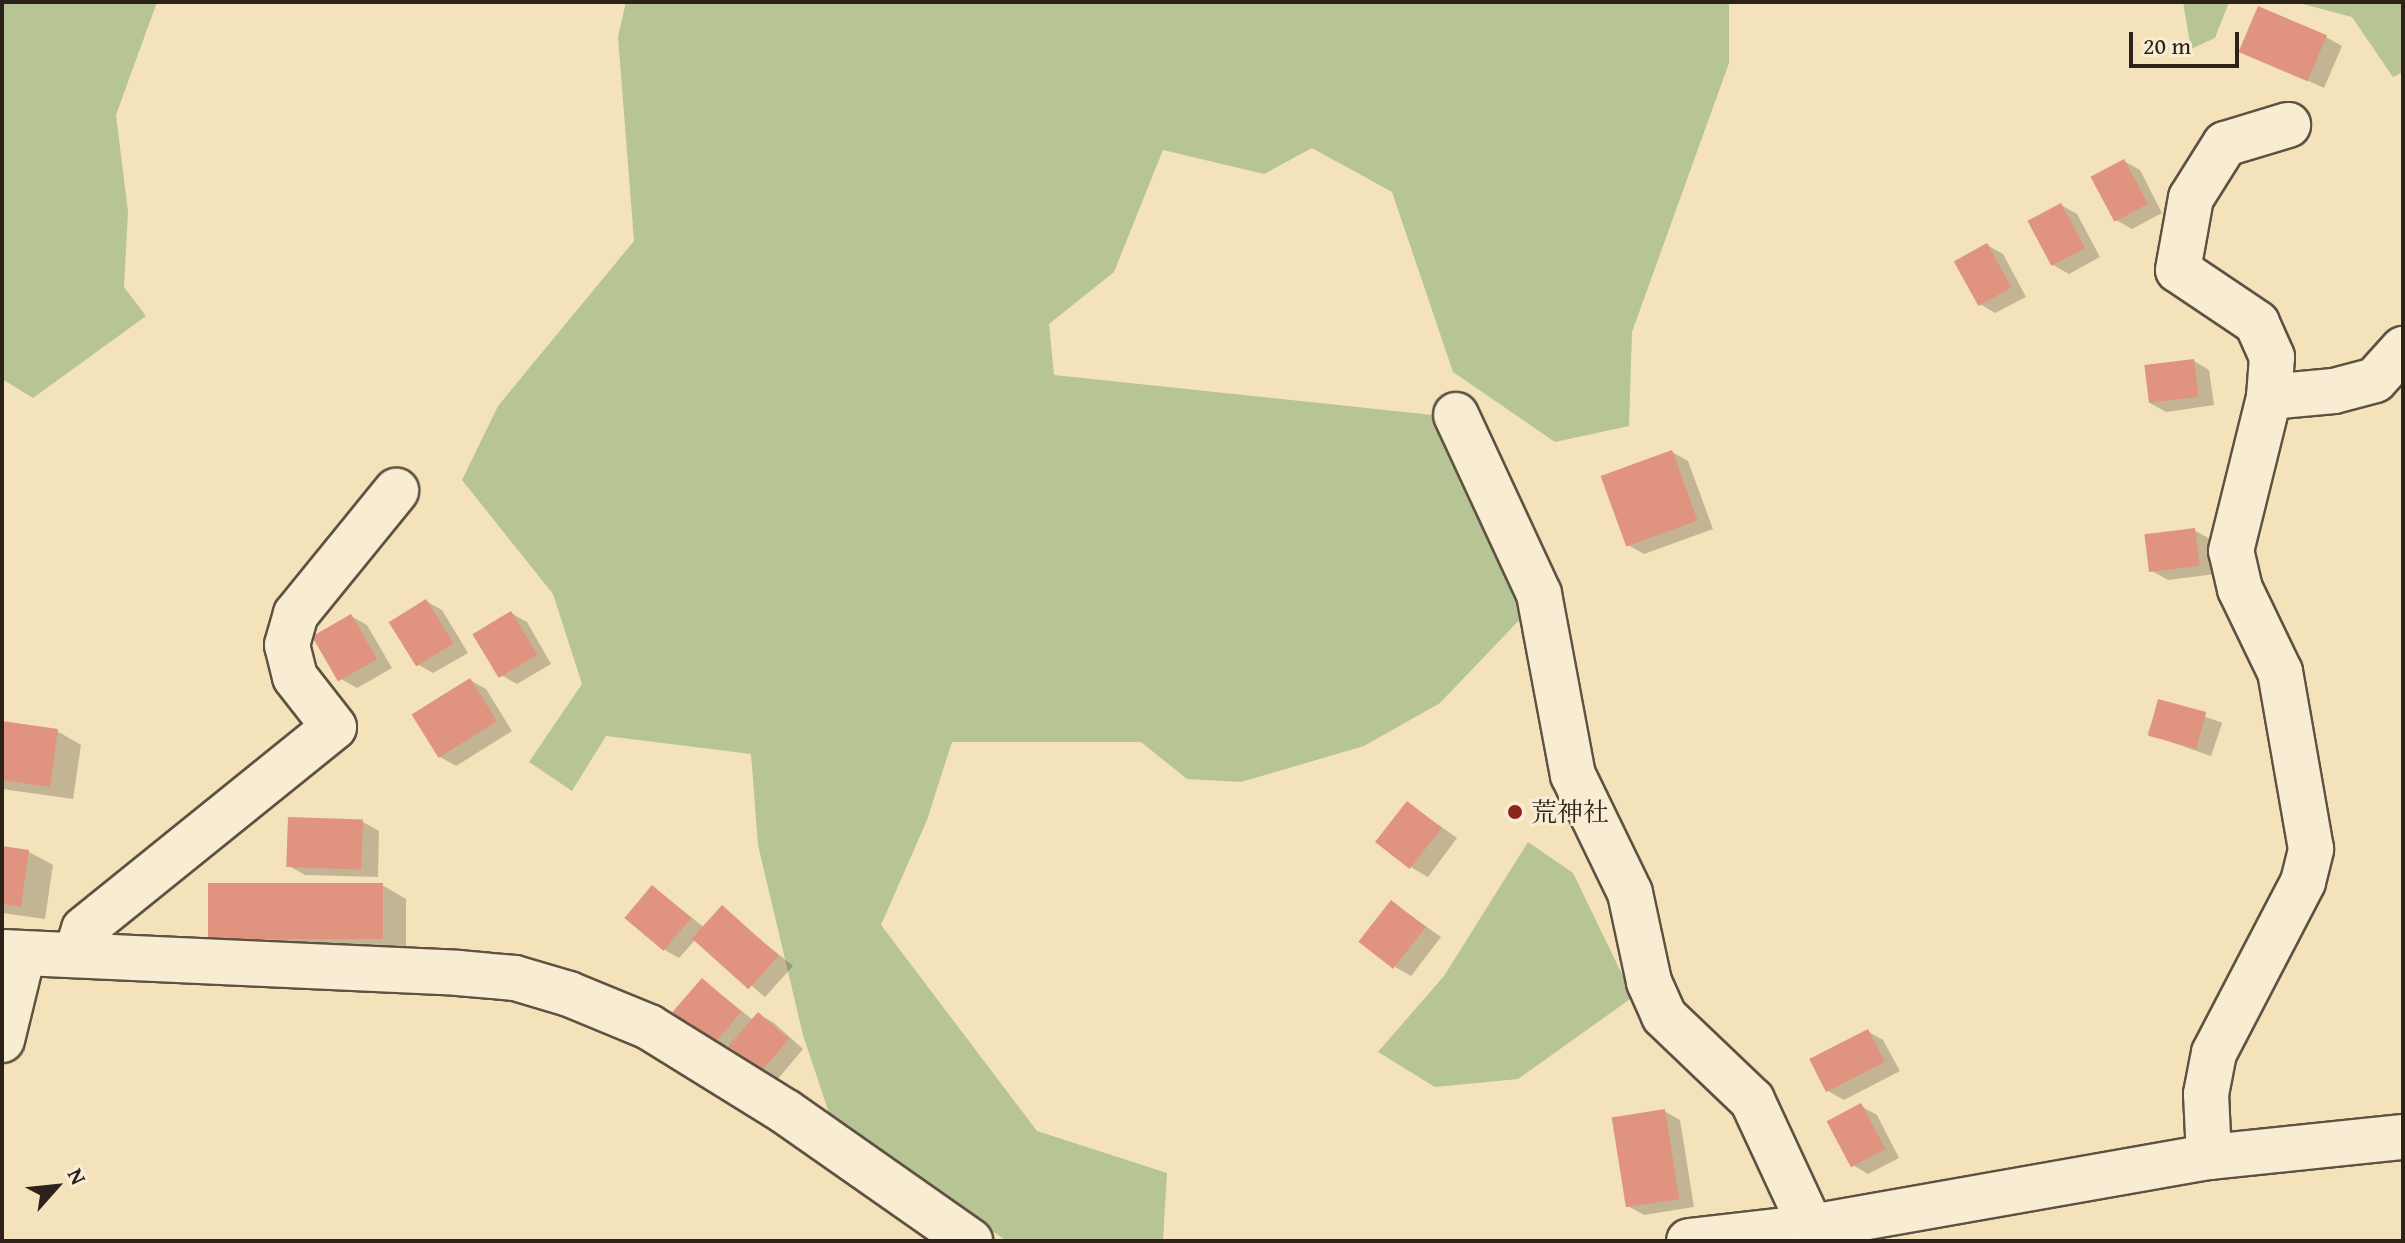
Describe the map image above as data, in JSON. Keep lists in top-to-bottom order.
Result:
{
  "places": ["荒神社"],
  "scale_bar": "20 m",
  "north": "top right"
}
